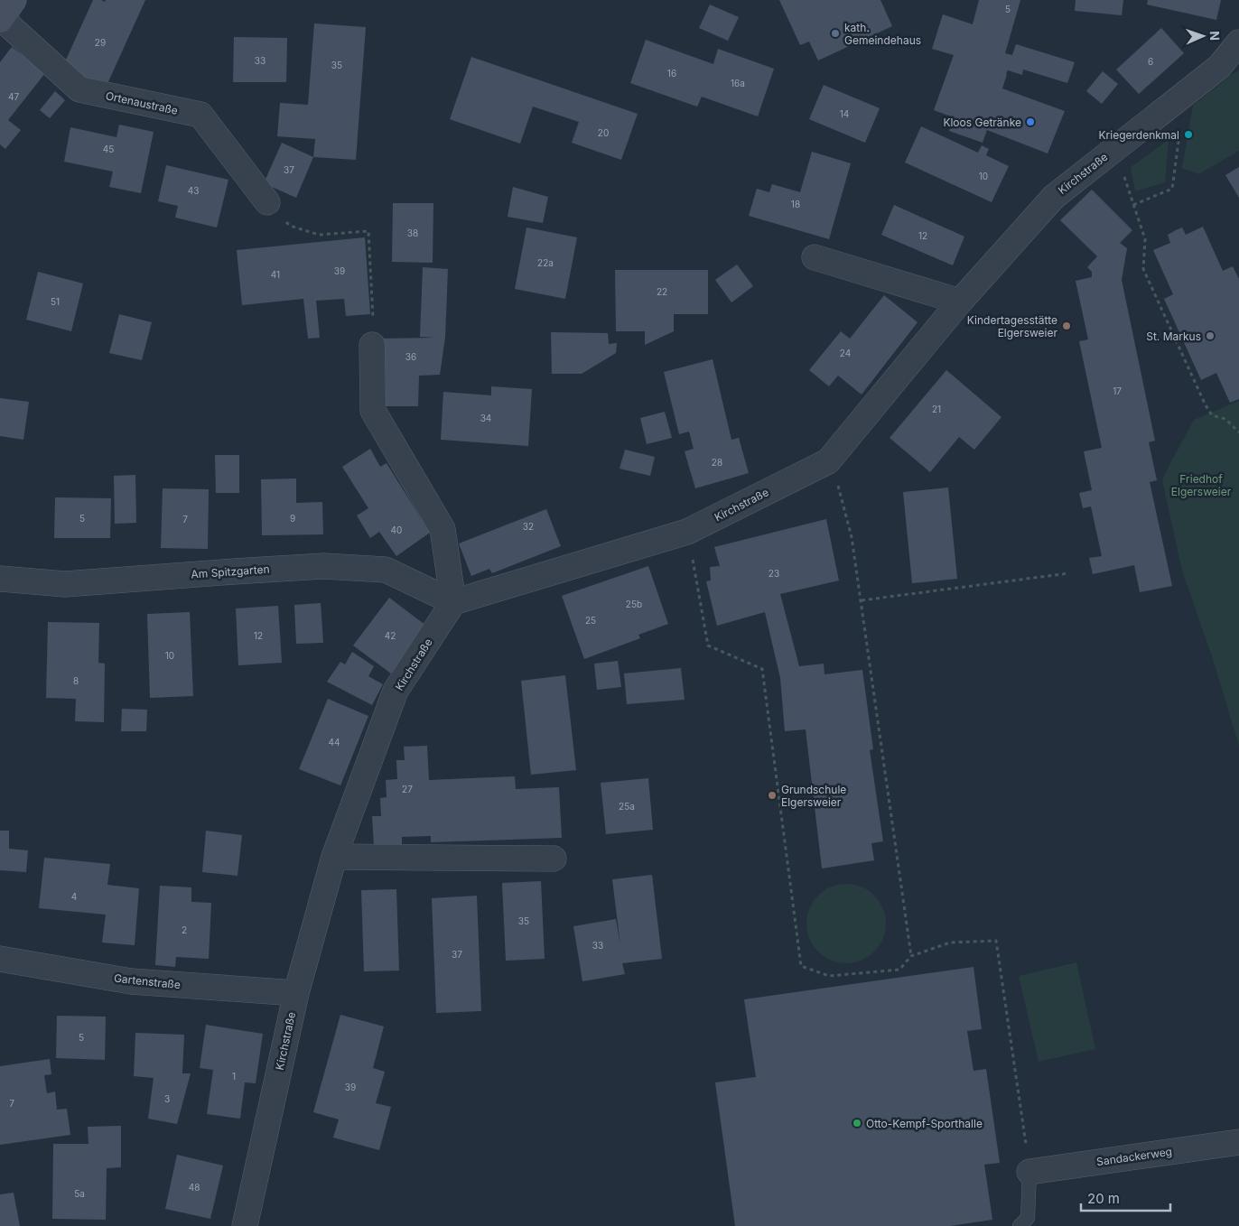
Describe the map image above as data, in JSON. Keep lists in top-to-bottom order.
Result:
{
  "streets": {
    "street": [
      "Ortenaustraße",
      "Kirchstraße",
      "Am Spitzgarten",
      "Gartenstraße",
      "Sandackerweg"
    ]
  },
  "crossings": [
    ["Kirchstraße", "Am Spitzgarten"],
    ["Kirchstraße", "Gartenstraße"]
  ],
  "parks": ["Friedhof Elgersweier"],
  "places": [
    "kath. Gemeindehaus",
    "Kloos Getränke",
    "Kriegerdenkmal",
    "Kindertagesstätte Elgersweier",
    "St. Markus",
    "Grundschule Elgersweier",
    "Otto-Kempf-Sporthalle"
  ],
  "house_numbers": [
    "5",
    "29",
    "33",
    "6",
    "35",
    "16",
    "16a",
    "47",
    "14",
    "20",
    "45",
    "37",
    "10",
    "43",
    "18",
    "38",
    "12",
    "22a",
    "39",
    "41",
    "22",
    "51",
    "24",
    "36",
    "17",
    "21",
    "34",
    "28",
    "5",
    "9",
    "7",
    "32",
    "40",
    "23",
    "25b",
    "25",
    "12",
    "42",
    "10",
    "8",
    "44",
    "27",
    "25a",
    "4",
    "35",
    "2",
    "33",
    "37",
    "5",
    "1",
    "39",
    "3",
    "7",
    "48",
    "5a"
  ],
  "scale_bar": "20 m",
  "north": "right"
}
